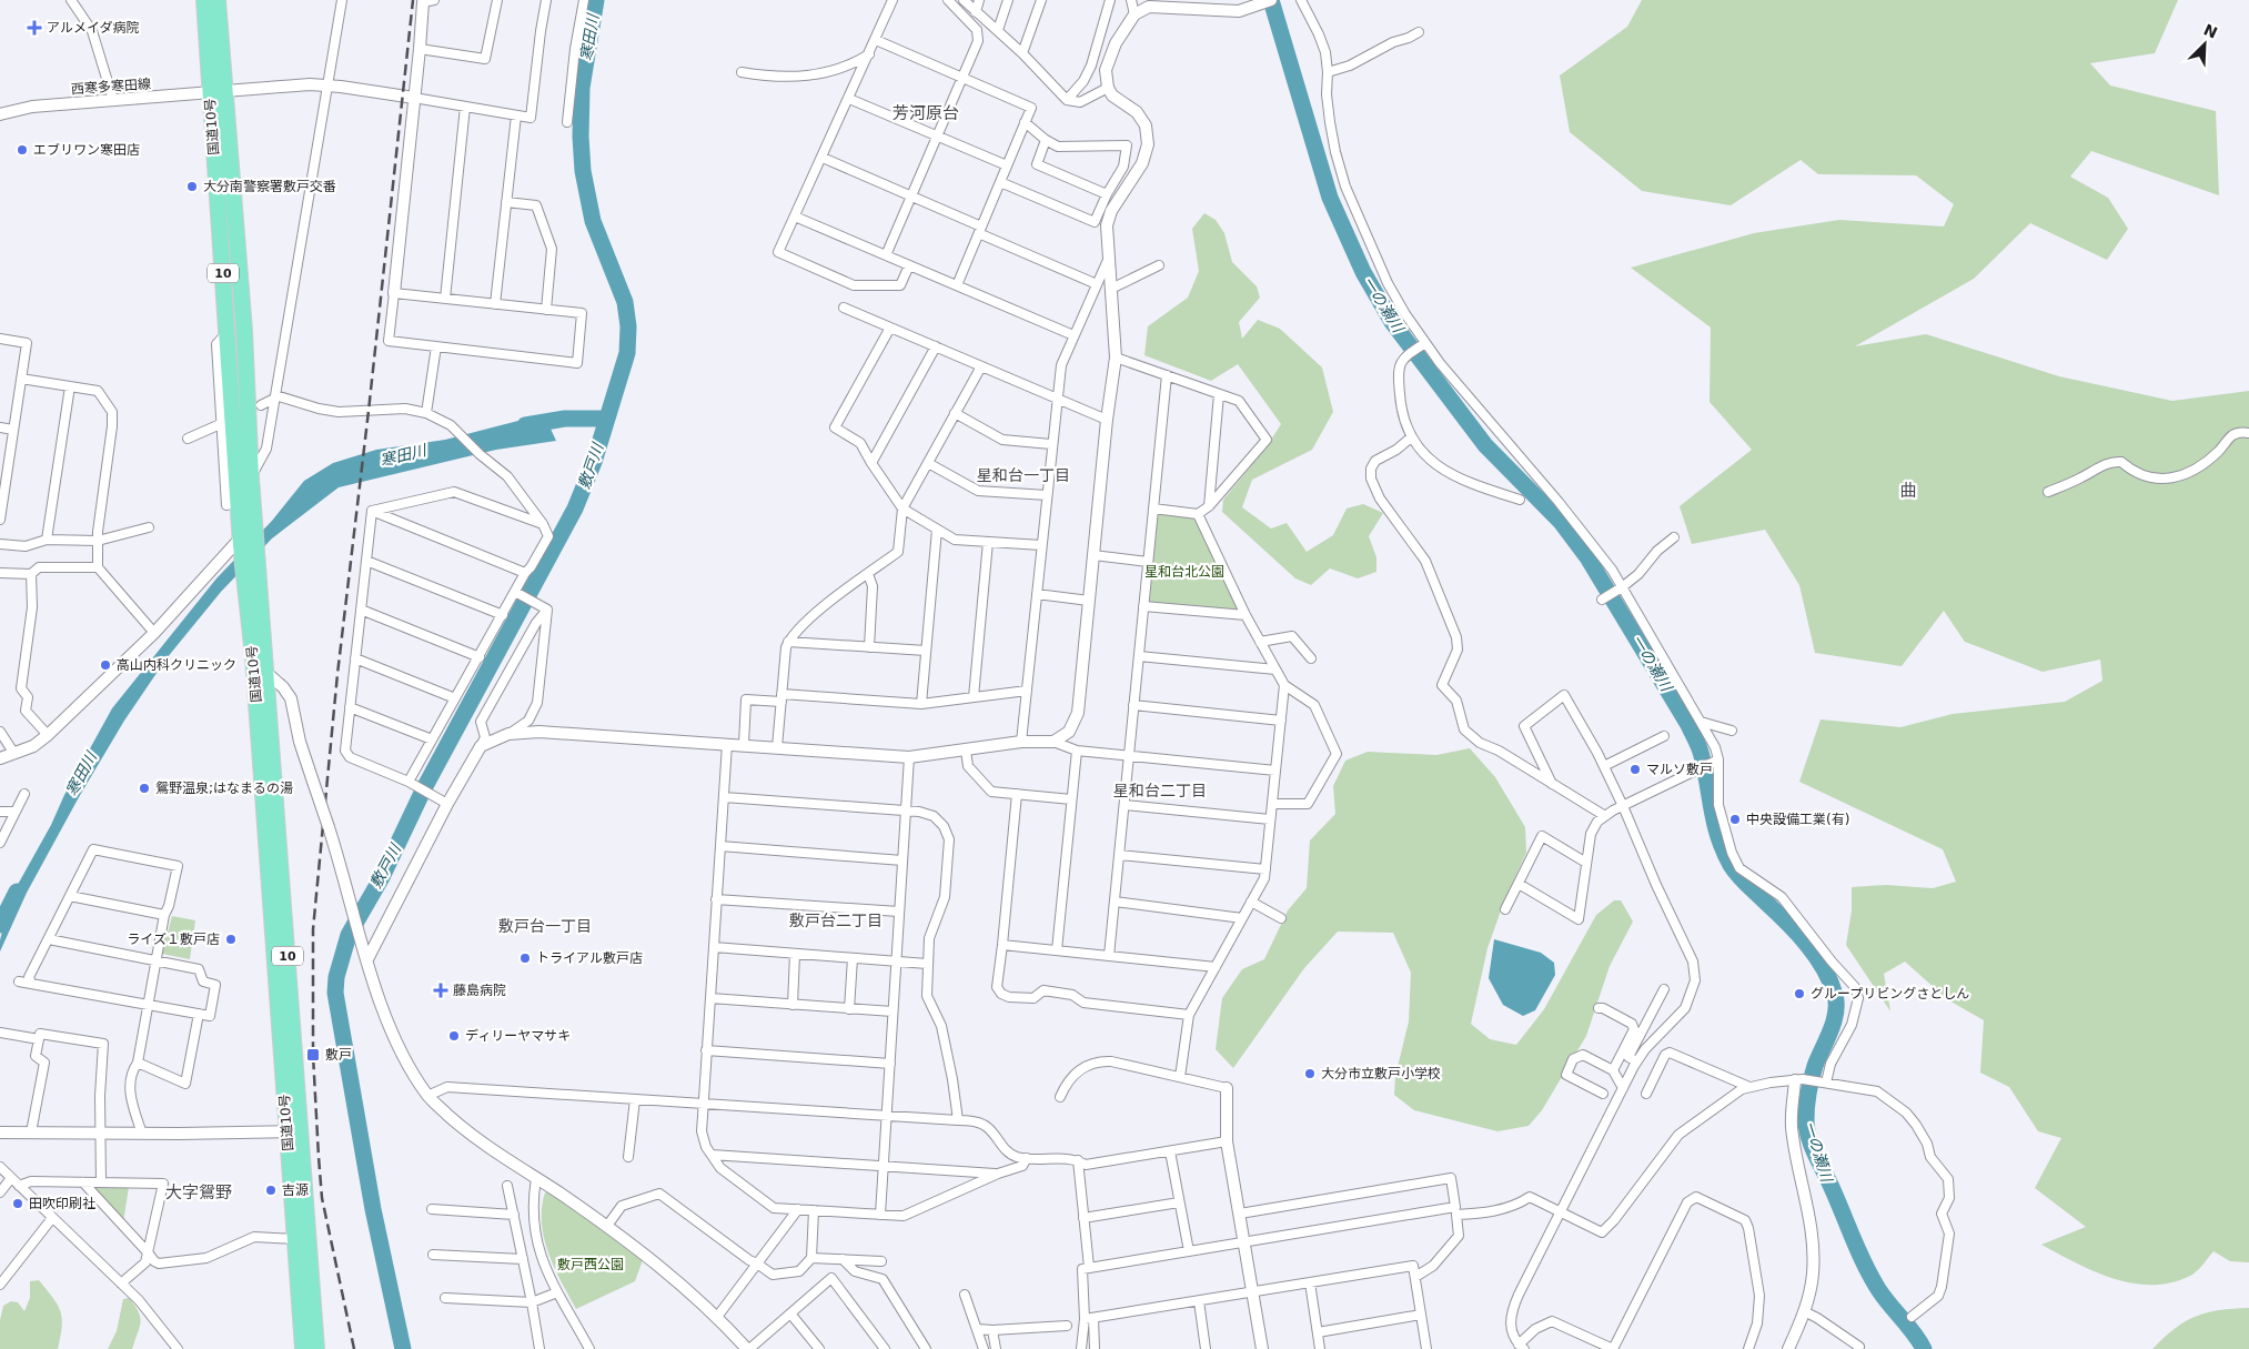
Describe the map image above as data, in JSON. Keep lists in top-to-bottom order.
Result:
{
  "streets": {
    "highway": ["国道10号", "10"],
    "street": ["西寒多寒田線"]
  },
  "crossings": [
    ["西寒多寒田線", "国道10号"]
  ],
  "districts": [
    "芳河原台",
    "星和台一丁目",
    "曲",
    "星和台二丁目",
    "敷戸台二丁目",
    "敷戸台一丁目",
    "大字鴛野"
  ],
  "water": ["寒田川", "一の瀬川", "敷戸川"],
  "parks": ["星和台北公園", "敷戸西公園"],
  "places": {
    "health": ["アルメイダ病院", "藤島病院"],
    "other": [
      "エブリワン寒田店",
      "大分南警察署敷戸交番",
      "高山内科クリニック",
      "マルソ敷戸",
      "鴛野温泉;はなまるの湯",
      "中央設備工業(有)",
      "ライズ１敷戸店",
      "トライアル敷戸店",
      "グループリビングさとしん",
      "ディリーヤマサキ",
      "大分市立敷戸小学校",
      "吉源",
      "田吹印刷社"
    ],
    "transit": ["敷戸"]
  },
  "north": "top right"
}
